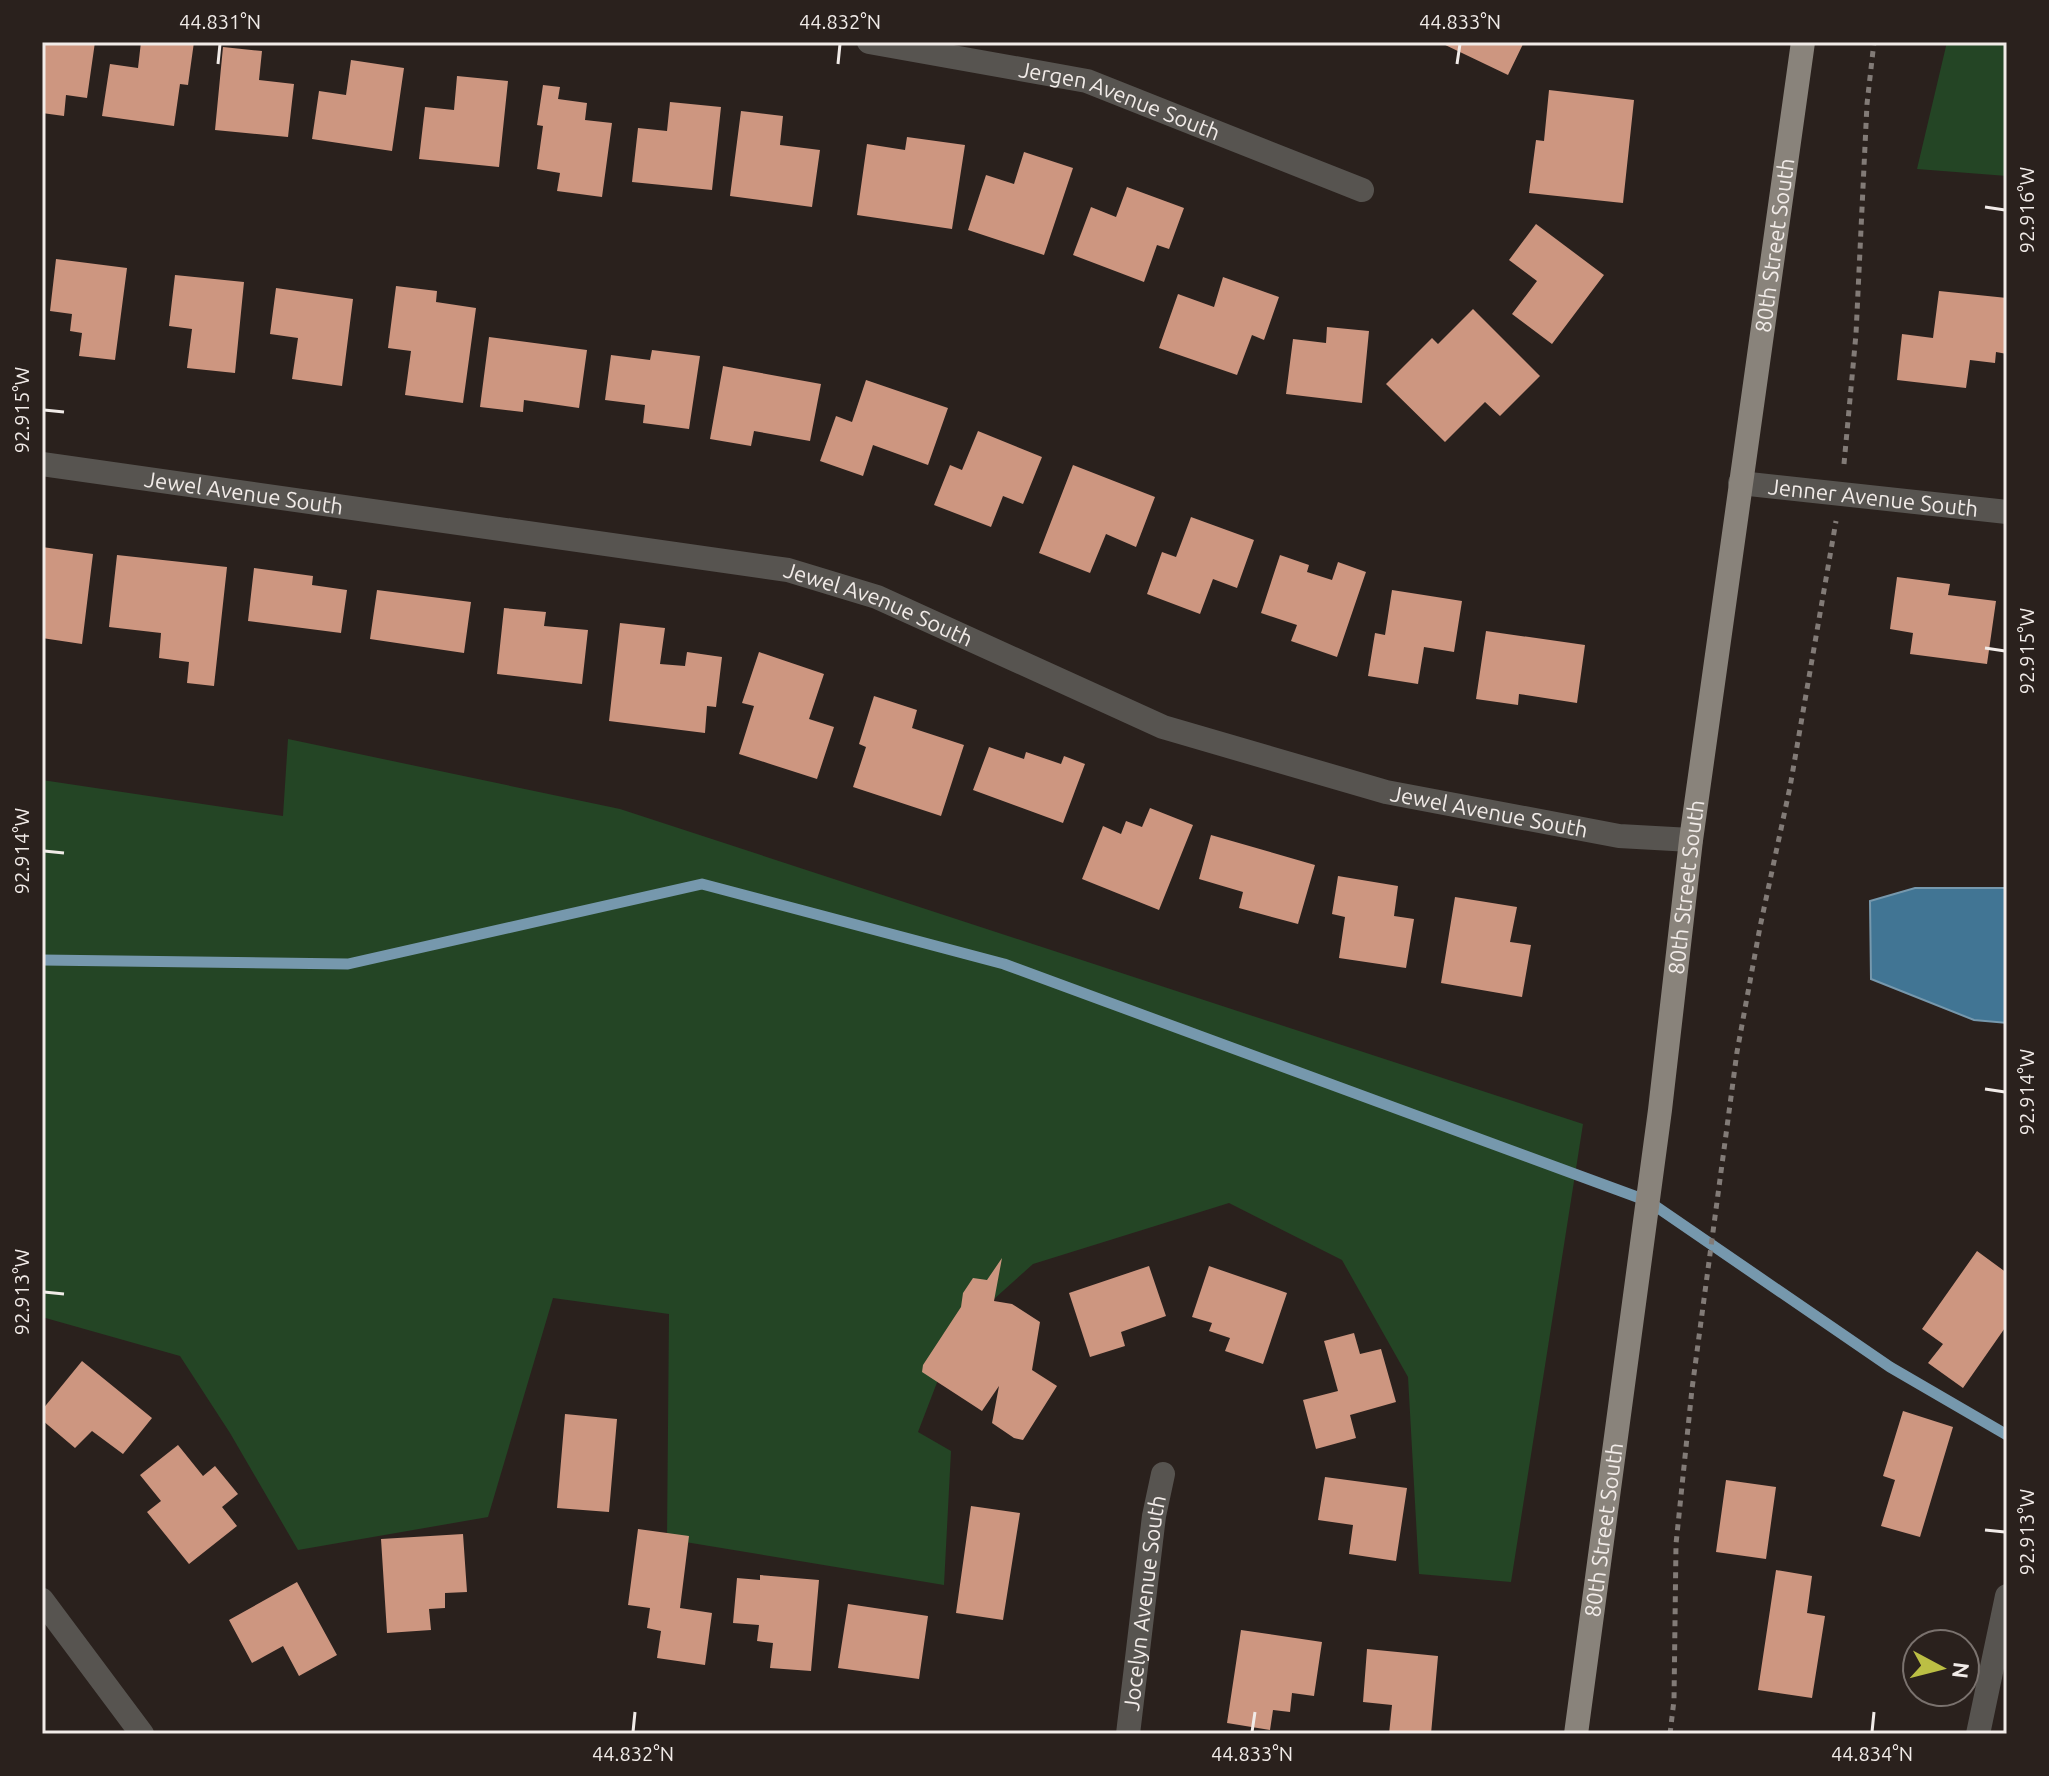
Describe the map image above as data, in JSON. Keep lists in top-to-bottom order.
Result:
{
  "streets": {
    "main road": ["80th Street South"],
    "street": [
      "Jergen Avenue South",
      "Jewel Avenue South",
      "Jenner Avenue South",
      "Jocelyn Avenue South"
    ]
  },
  "crossings": [
    ["80th Street South", "Jewel Avenue South"],
    ["80th Street South", "Jenner Avenue South"]
  ],
  "north": "right",
  "coordinates": [
    "44.831°N",
    "44.832°N",
    "44.833°N",
    "92.916°W",
    "92.915°W",
    "92.914°W",
    "92.913°W",
    "44.834°N"
  ]
}
